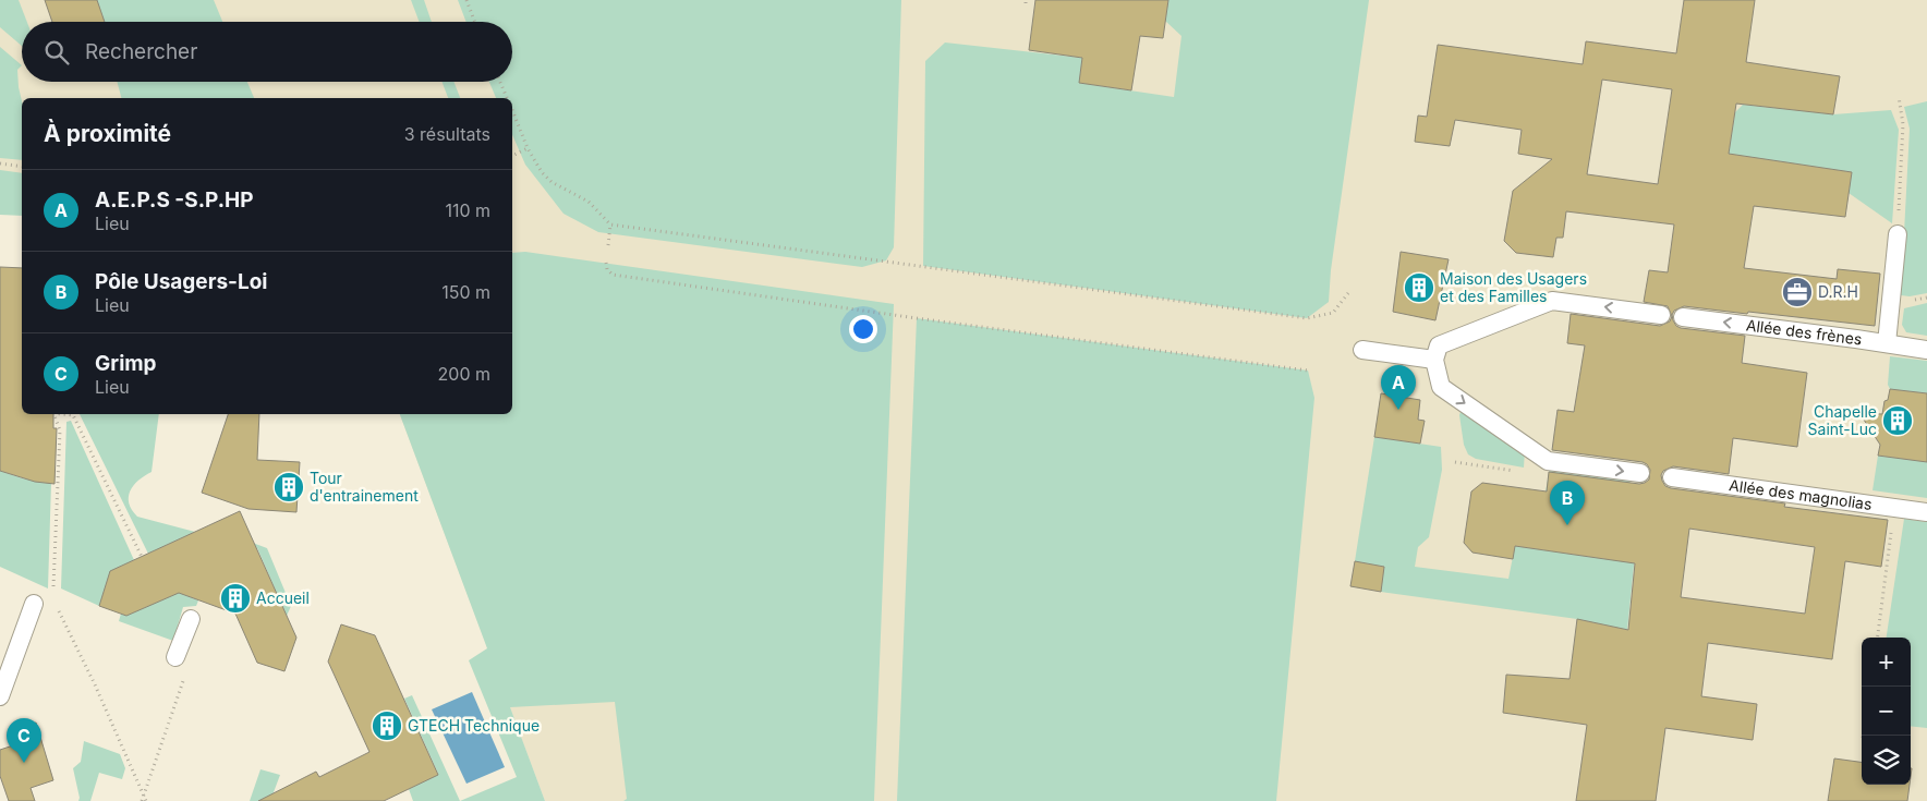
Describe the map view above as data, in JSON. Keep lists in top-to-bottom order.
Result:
{
  "streets": {
    "lane": ["Allée des frènes", "Allée des magnolias"]
  },
  "one_way": ["Allée des frènes"],
  "places": {
    "building": [
      "Maison des Usagers et des Familles",
      "Chapelle Saint-Luc",
      "Tour d'entrainement",
      "Accueil",
      "GTECH Technique"
    ],
    "office": ["D.R.H"]
  },
  "page": {
    "search": "Rechercher",
    "heading": ["À proximité", "3 résultats"],
    "list": [
      {
        "mark": "A",
        "name": "A.E.P.S -S.P.HP",
        "note": "Lieu",
        "value": "110 m"
      },
      {
        "mark": "B",
        "name": "Pôle Usagers-Loi",
        "note": "Lieu",
        "value": "150 m"
      },
      {
        "mark": "C",
        "name": "Grimp",
        "note": "Lieu",
        "value": "200 m"
      }
    ],
    "pins": ["A", "B", "C"],
    "map_buttons": ["+", "−"]
  }
}
